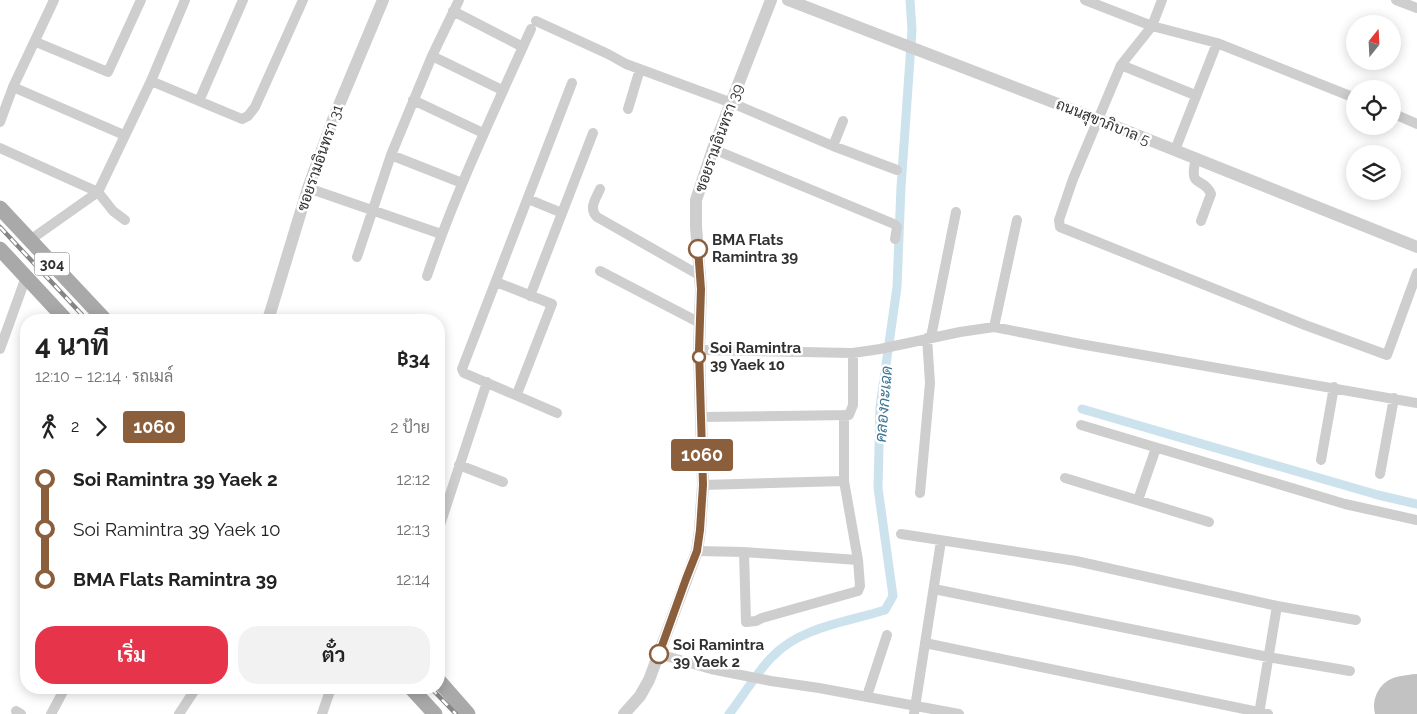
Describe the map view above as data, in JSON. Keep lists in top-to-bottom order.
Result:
{
  "streets": {
    "main road": ["304"],
    "street": ["ถนนสุขาภิบาล 5", "ซอยรามอินทรา 39", "ซอยรามอินทรา 31"]
  },
  "water": ["คลองกะเฉด"],
  "places": ["BMA Flats Ramintra 39", "Soi Ramintra 39 Yaek 10", "Soi Ramintra 39 Yaek 2"],
  "lines": ["bus line 1060"],
  "north": "top",
  "page": {
    "on_map": "1060",
    "heading": ["4 นาที", "12:10 – 12:14 · รถเมล์", "฿34"],
    "legs": ["2", "1060", "2 ป้าย"],
    "list": [
      {
        "name": "Soi Ramintra 39 Yaek 2",
        "value": "12:12"
      },
      {
        "name": "Soi Ramintra 39 Yaek 10",
        "value": "12:13"
      },
      {
        "name": "BMA Flats Ramintra 39",
        "value": "12:14"
      }
    ],
    "buttons": ["เริ่ม", "ตั๋ว"]
  }
}
